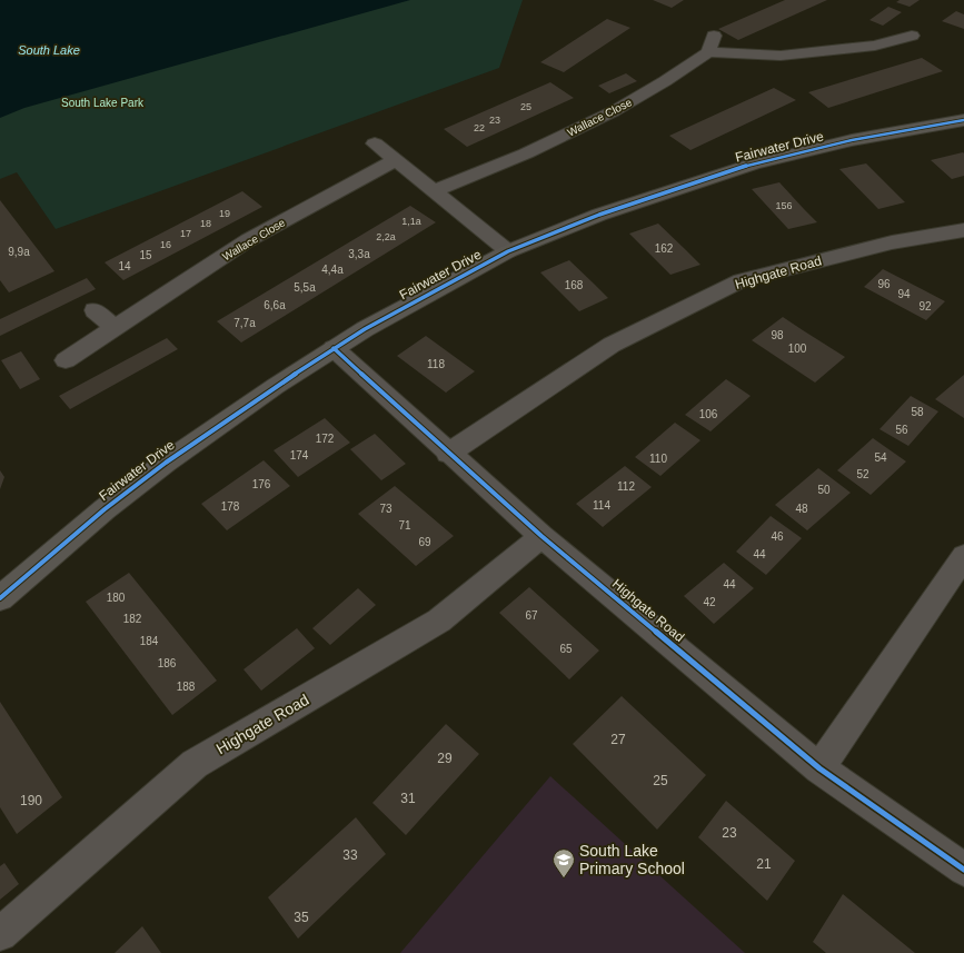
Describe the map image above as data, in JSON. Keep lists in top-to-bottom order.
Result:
{
  "streets": {
    "street": ["Wallace Close", "Fairwater Drive", "Highgate Road"]
  },
  "crossings": [
    ["Fairwater Drive", "Highgate Road"]
  ],
  "water": ["South Lake"],
  "parks": ["South Lake Park"],
  "places": {
    "school or university": ["South Lake Primary School"]
  },
  "house_numbers": [
    "25",
    "23",
    "22",
    "156",
    "19",
    "1,1a",
    "18",
    "17",
    "2,2a",
    "16",
    "162",
    "9,9a",
    "3,3a",
    "15",
    "14",
    "4,4a",
    "96",
    "168",
    "5,5a",
    "94",
    "6,6a",
    "92",
    "7,7a",
    "98",
    "100",
    "118",
    "58",
    "106",
    "56",
    "172",
    "174",
    "54",
    "110",
    "52",
    "176",
    "112",
    "50",
    "114",
    "178",
    "73",
    "48",
    "71",
    "46",
    "69",
    "44",
    "44",
    "180",
    "42",
    "67",
    "182",
    "184",
    "65",
    "186",
    "188",
    "27",
    "29",
    "25",
    "31",
    "190",
    "23",
    "33",
    "21",
    "35"
  ]
}
